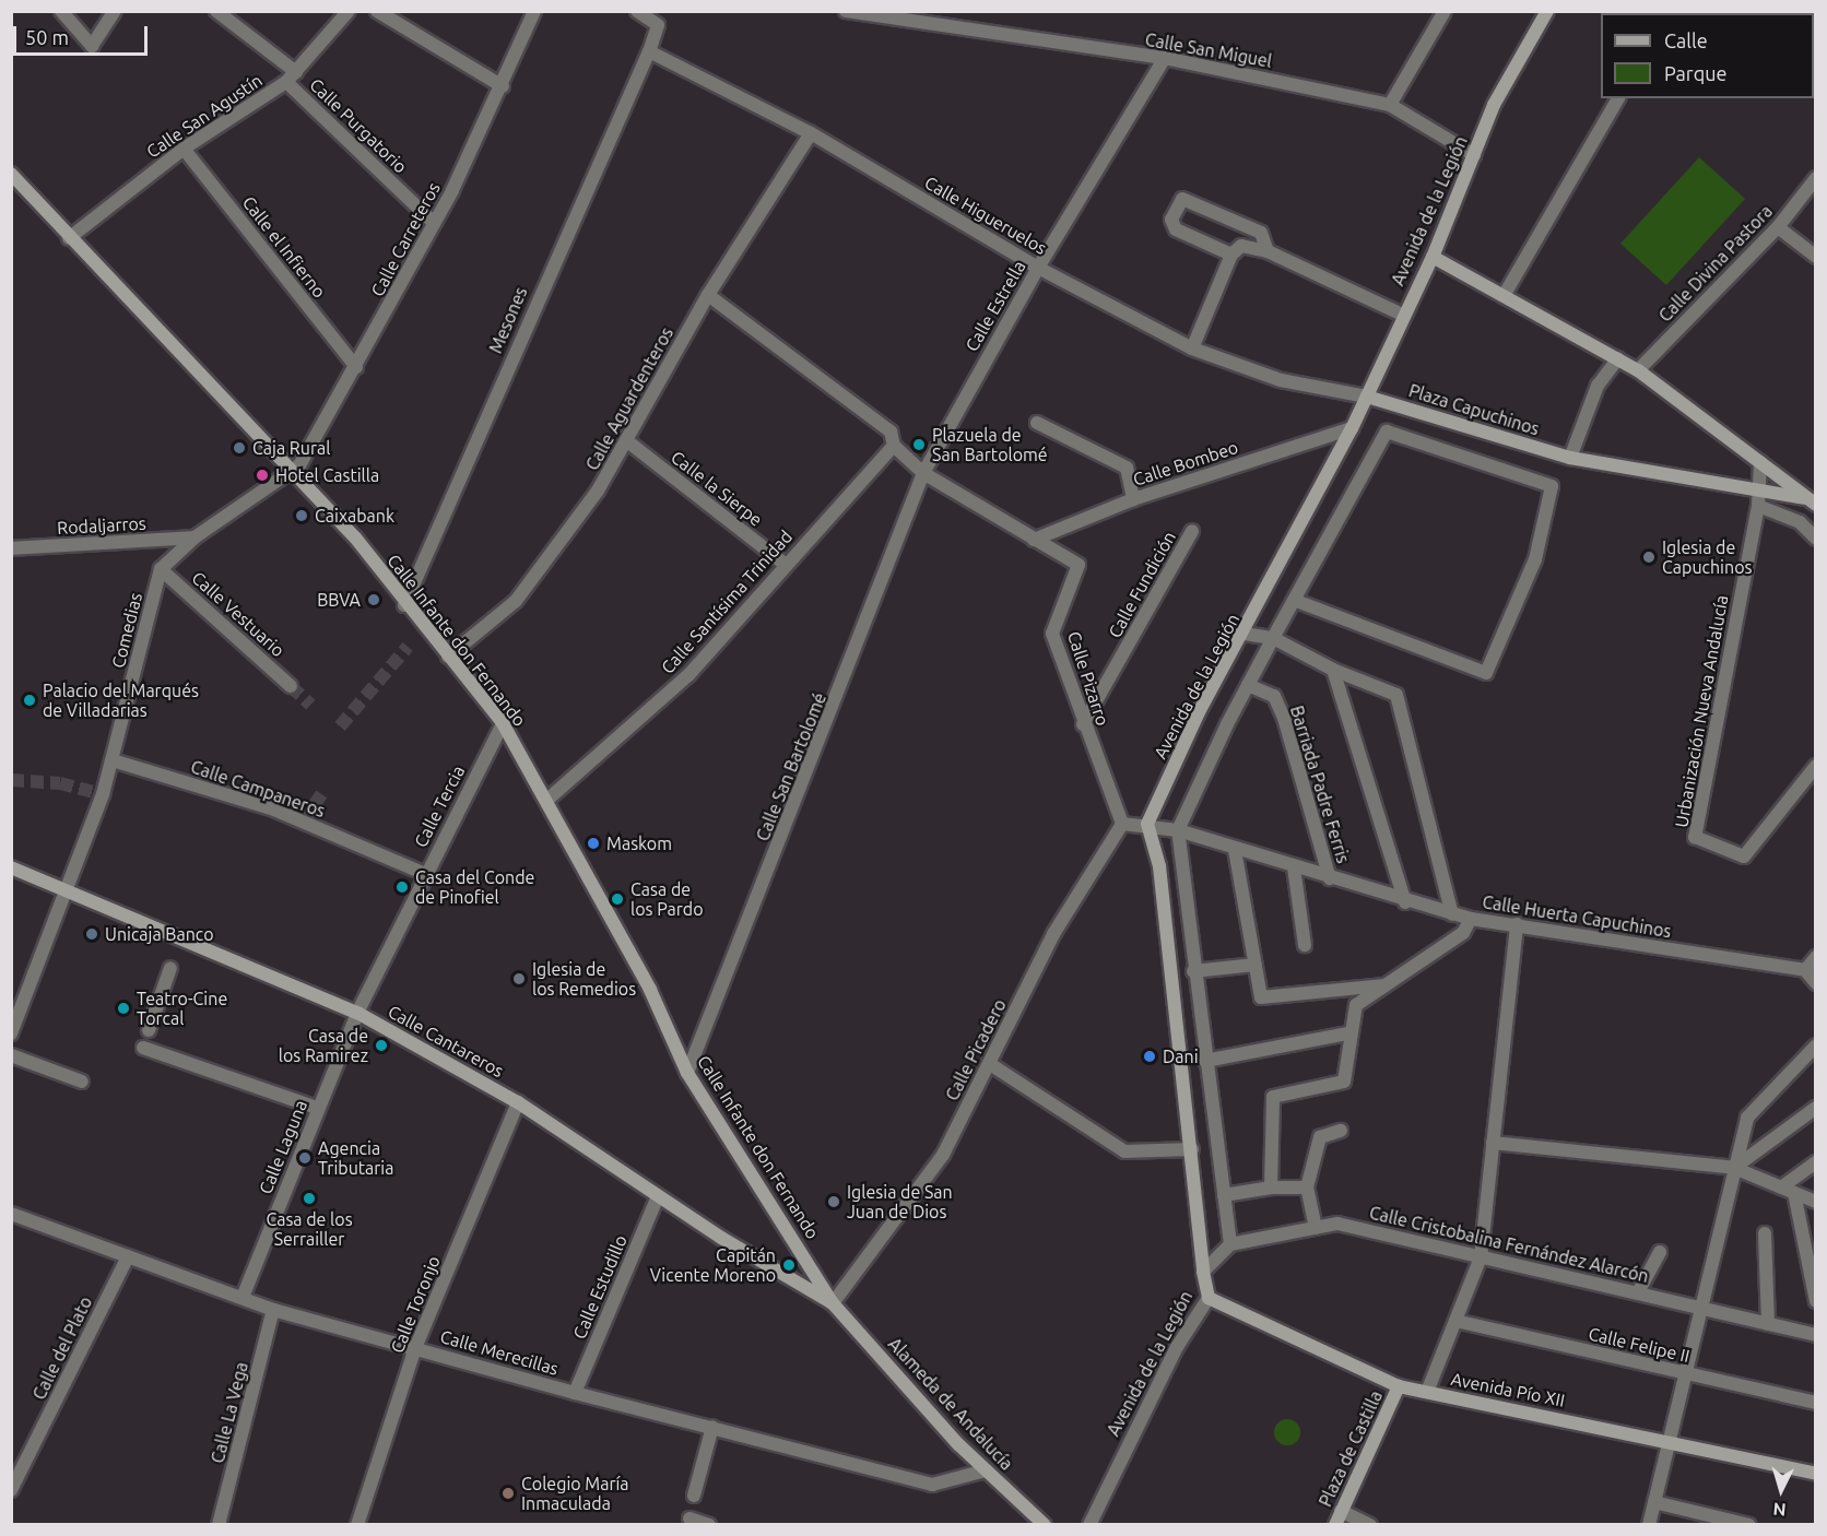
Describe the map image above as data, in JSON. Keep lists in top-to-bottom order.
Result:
{
  "streets": {
    "street": [
      "Calle San Miguel",
      "Calle San Agustín",
      "Calle Purgatorio",
      "Avenida de la Legión",
      "Calle Higueruelos",
      "Calle Carreteros",
      "Calle el Infierno",
      "Calle Divina Pastora",
      "Calle Estrella",
      "Mesones",
      "Calle Aguardenteros",
      "Plaza Capuchinos",
      "Calle Bombeo",
      "Calle la Sierpe",
      "Rodaljarros",
      "Calle Fundición",
      "Calle Santísima Trinidad",
      "Calle Vestuario",
      "Comedias",
      "Calle Infante don Fernando",
      "Calle Pizarro",
      "Urbanización Nueva Andalucía",
      "Calle San Bartolomé",
      "Barriada Padre Ferris",
      "Calle Campaneros",
      "Calle Tercia",
      "Calle Huerta Capuchinos",
      "Calle Cantareros",
      "Calle Picadero",
      "Calle Laguna",
      "Calle Cristobalina Fernández Alarcón",
      "Calle Estudillo",
      "Calle Toronjo",
      "Calle Felipe II",
      "Calle del Plato",
      "Calle Merecillas",
      "Avenida Pío XII",
      "Alameda de Andalucía",
      "Calle La Vega",
      "Plaza de Castilla"
    ]
  },
  "crossings": [
    ["Calle San Miguel", "Avenida de la Legión"],
    ["Calle San Miguel", "Calle Estrella"],
    ["Calle San Agustín", "Calle Purgatorio"],
    ["Calle San Agustín", "Calle el Infierno"],
    ["Calle San Agustín", "Calle Infante don Fernando"],
    ["Calle Purgatorio", "Calle Carreteros"],
    ["Avenida de la Legión", "Calle Higueruelos"],
    ["Avenida de la Legión", "Plaza Capuchinos"],
    ["Avenida de la Legión", "Calle Bombeo"],
    ["Avenida de la Legión", "Barriada Padre Ferris"],
    ["Avenida de la Legión", "Avenida Pío XII"],
    ["Calle Higueruelos", "Calle Estrella"],
    ["Calle Higueruelos", "Mesones"],
    ["Calle Higueruelos", "Calle Aguardenteros"],
    ["Calle Higueruelos", "Plaza Capuchinos"],
    ["Calle Carreteros", "Calle el Infierno"],
    ["Calle Carreteros", "Calle Infante don Fernando"],
    ["Calle Divina Pastora", "Plaza Capuchinos"],
    ["Calle Estrella", "Calle Pizarro"],
    ["Calle Estrella", "Calle San Bartolomé"],
    ["Mesones", "Calle Infante don Fernando"],
    ["Calle Aguardenteros", "Calle la Sierpe"],
    ["Calle Aguardenteros", "Calle Infante don Fernando"],
    ["Calle Aguardenteros", "Calle Pizarro"],
    ["Plaza Capuchinos", "Urbanización Nueva Andalucía"],
    ["Calle Bombeo", "Calle Pizarro"],
    ["Calle la Sierpe", "Calle Santísima Trinidad"],
    ["Calle Fundición", "Calle Pizarro"],
    ["Calle Santísima Trinidad", "Calle Infante don Fernando"],
    ["Calle Santísima Trinidad", "Calle Pizarro"],
    ["Calle Vestuario", "Comedias"],
    ["Comedias", "Calle Campaneros"],
    ["Comedias", "Calle Cantareros"],
    ["Calle Infante don Fernando", "Calle San Bartolomé"],
    ["Calle Infante don Fernando", "Calle Tercia"],
    ["Calle Infante don Fernando", "Calle Cantareros"],
    ["Calle Infante don Fernando", "Calle Picadero"],
    ["Calle Infante don Fernando", "Alameda de Andalucía"],
    ["Calle Pizarro", "Calle San Bartolomé"],
    ["Calle Pizarro", "Calle Picadero"],
    ["Barriada Padre Ferris", "Calle Huerta Capuchinos"],
    ["Calle Campaneros", "Calle Tercia"],
    ["Calle Tercia", "Calle Cantareros"],
    ["Calle Tercia", "Calle Laguna"],
    ["Calle Cantareros", "Calle Picadero"],
    ["Calle Cantareros", "Calle Laguna"],
    ["Calle Cantareros", "Calle Estudillo"],
    ["Calle Cantareros", "Calle Toronjo"],
    ["Calle Cantareros", "Alameda de Andalucía"],
    ["Calle Picadero", "Alameda de Andalucía"],
    ["Calle Laguna", "Calle Merecillas"],
    ["Calle Estudillo", "Calle Merecillas"],
    ["Calle Toronjo", "Calle Merecillas"],
    ["Calle del Plato", "Calle Merecillas"],
    ["Calle Merecillas", "Alameda de Andalucía"],
    ["Calle Merecillas", "Calle La Vega"],
    ["Avenida Pío XII", "Plaza de Castilla"]
  ],
  "places": [
    "Plazuela de San Bartolomé",
    "Caja Rural",
    "Hotel Castilla",
    "Caixabank",
    "Iglesia de Capuchinos",
    "BBVA",
    "Palacio del Marqués de Villadarias",
    "Maskom",
    "Casa del Conde de Pinofiel",
    "Casa de los Pardo",
    "Unicaja Banco",
    "Iglesia de los Remedios",
    "Teatro-Cine Torcal",
    "Casa de los Ramirez",
    "Dani",
    "Agencia Tributaria",
    "Casa de los Serrailler",
    "Iglesia de San Juan de Dios",
    "Capitán Vicente Moreno",
    "Colegio María Inmaculada"
  ],
  "legend": ["Calle", "Parque"],
  "scale_bar": "50 m",
  "north": "bottom"
}
